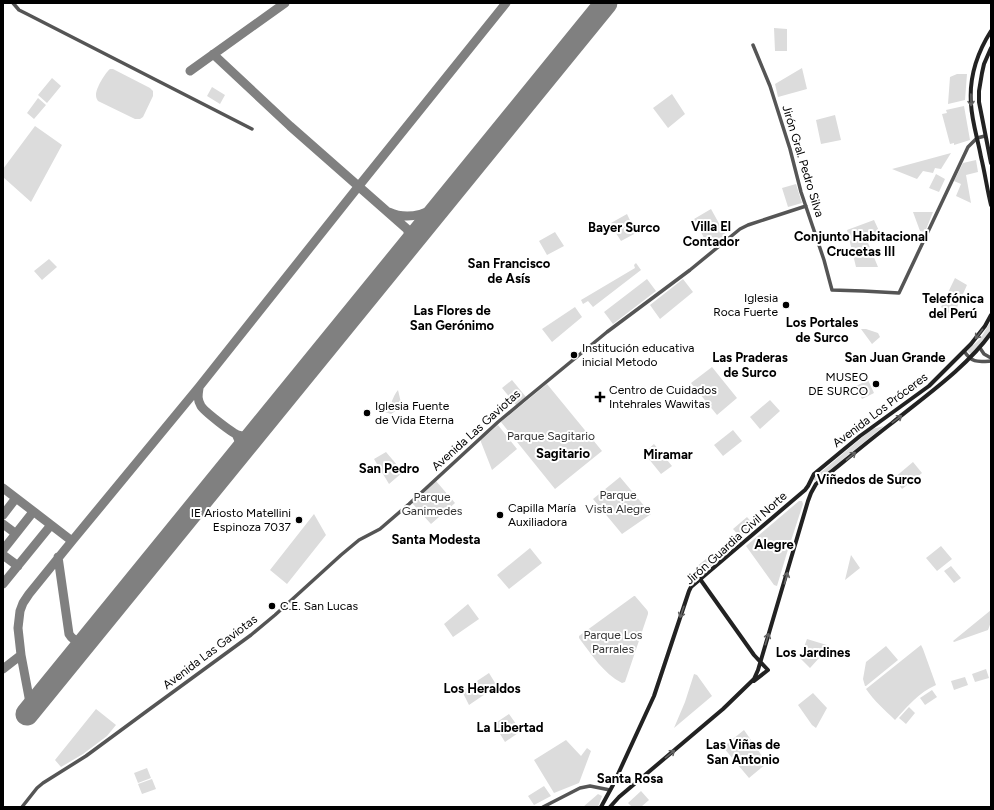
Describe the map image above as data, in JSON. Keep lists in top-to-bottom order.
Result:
{
  "streets": {
    "main road": ["Avenida Los Próceres", "Jirón Guardia Civil Norte"],
    "street": ["Jirón Gral. Pedro Silva", "Avenida Las Gaviotas"]
  },
  "crossings": [
    ["Jirón Gral. Pedro Silva", "Avenida Las Gaviotas"],
    ["Avenida Los Próceres", "Jirón Guardia Civil Norte"]
  ],
  "one_way": ["Jirón Guardia Civil Norte"],
  "districts": [
    "Villa El Contador",
    "Bayer Surco",
    "Conjunto Habitacional Crucetas III",
    "San Francisco de Asís",
    "Telefónica del Perú",
    "Las Flores de San Gerónimo",
    "Los Portales de Surco",
    "Las Praderas de Surco",
    "San Juan Grande",
    "Sagitario",
    "Miramar",
    "San Pedro",
    "Viñedos de Surco",
    "Santa Modesta",
    "Alegre",
    "Los Jardines",
    "Los Heraldos",
    "La Libertad",
    "Las Viñas de San Antonio",
    "Santa Rosa"
  ],
  "parks": [
    "Parque Sagitario",
    "Parque Vista Alegre",
    "Parque Ganimedes",
    "Parque Los Parrales"
  ],
  "places": {
    "other": [
      "Iglesia Roca Fuerte",
      "Institución educativa inicial Metodo",
      "MUSEO DE SURCO",
      "Iglesia Fuente de Vida Eterna",
      "Capilla María Auxiliadora",
      "IE Ariosto Matellini Espinoza 7037",
      "C.E. San Lucas"
    ],
    "health": ["Centro de Cuidados Intehrales Wawitas"]
  }
}
